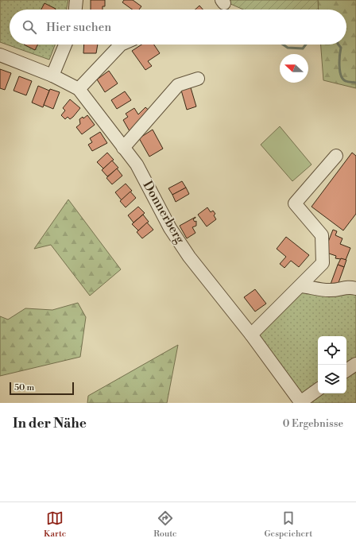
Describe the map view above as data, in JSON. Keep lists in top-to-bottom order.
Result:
{
  "streets": {
    "street": ["Donnerberg"]
  },
  "scale_bar": "50 m",
  "north": "left",
  "page": {
    "search": "Hier suchen",
    "scale": "50 m",
    "heading": ["In der Nähe", "0 Ergebnisse"],
    "nav": ["Karte", "Route", "Gespeichert"]
  }
}
